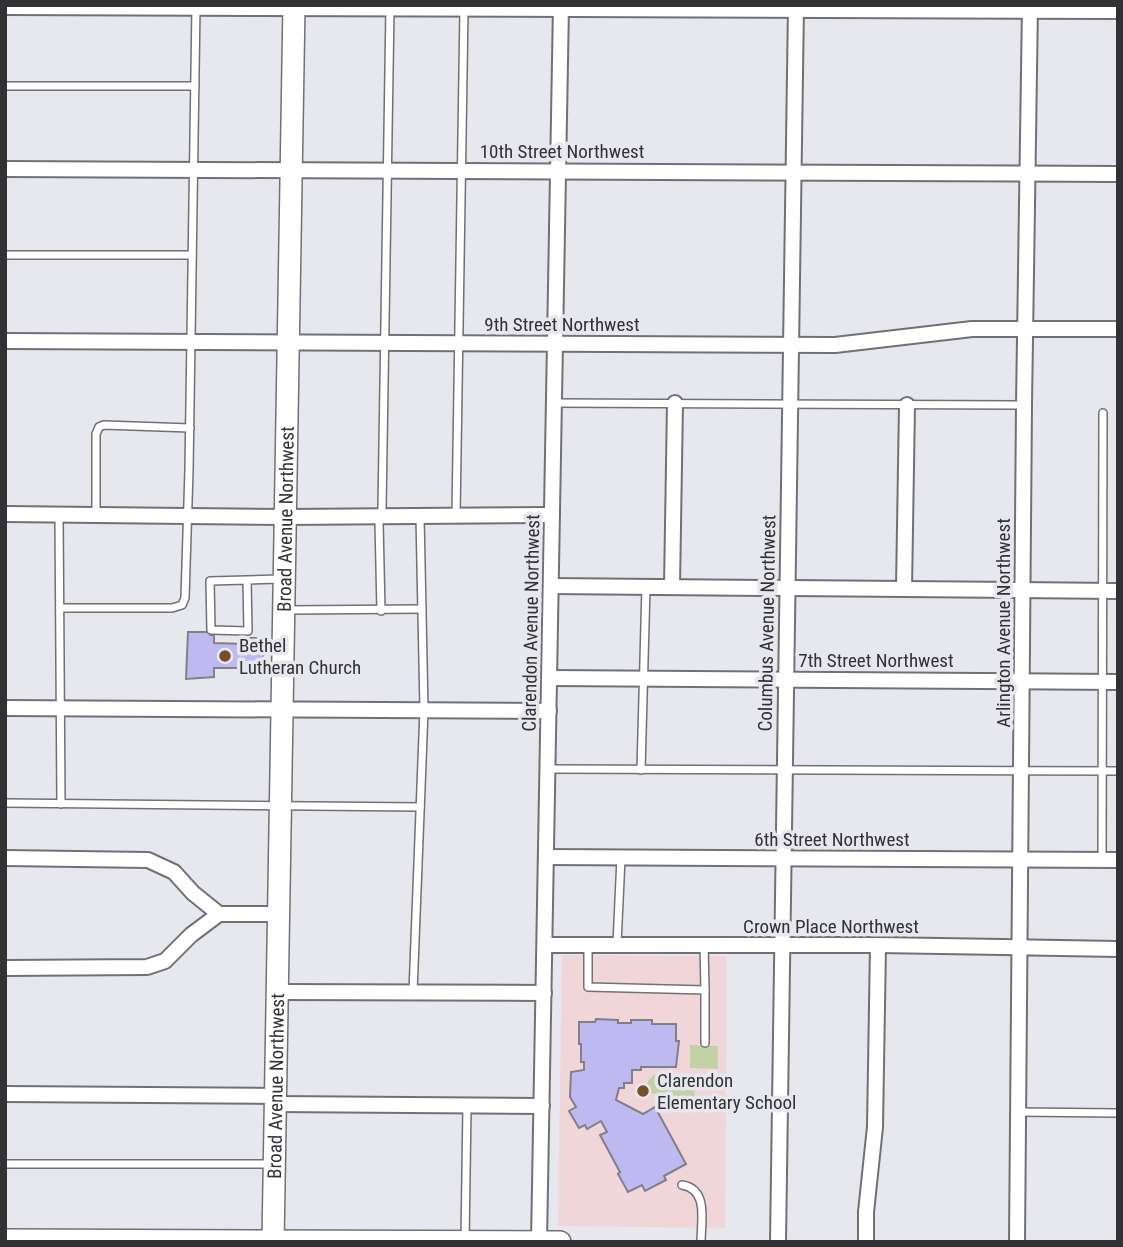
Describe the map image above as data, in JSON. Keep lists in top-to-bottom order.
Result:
{
  "streets": {
    "street": [
      "10th Street Northwest",
      "9th Street Northwest",
      "Broad Avenue Northwest",
      "Clarendon Avenue Northwest",
      "Columbus Avenue Northwest",
      "Arlington Avenue Northwest",
      "7th Street Northwest",
      "6th Street Northwest",
      "Crown Place Northwest"
    ]
  },
  "crossings": [
    ["10th Street Northwest", "Broad Avenue Northwest"],
    ["10th Street Northwest", "Clarendon Avenue Northwest"],
    ["10th Street Northwest", "Columbus Avenue Northwest"],
    ["10th Street Northwest", "Arlington Avenue Northwest"],
    ["9th Street Northwest", "Broad Avenue Northwest"],
    ["9th Street Northwest", "Clarendon Avenue Northwest"],
    ["9th Street Northwest", "Columbus Avenue Northwest"],
    ["9th Street Northwest", "Arlington Avenue Northwest"],
    ["Clarendon Avenue Northwest", "7th Street Northwest"],
    ["Clarendon Avenue Northwest", "6th Street Northwest"],
    ["Clarendon Avenue Northwest", "Crown Place Northwest"],
    ["Columbus Avenue Northwest", "7th Street Northwest"],
    ["Columbus Avenue Northwest", "6th Street Northwest"],
    ["Columbus Avenue Northwest", "Crown Place Northwest"],
    ["Arlington Avenue Northwest", "7th Street Northwest"],
    ["Arlington Avenue Northwest", "6th Street Northwest"],
    ["Arlington Avenue Northwest", "Crown Place Northwest"]
  ],
  "places": ["Bethel Lutheran Church", "Clarendon Elementary School"]
}
